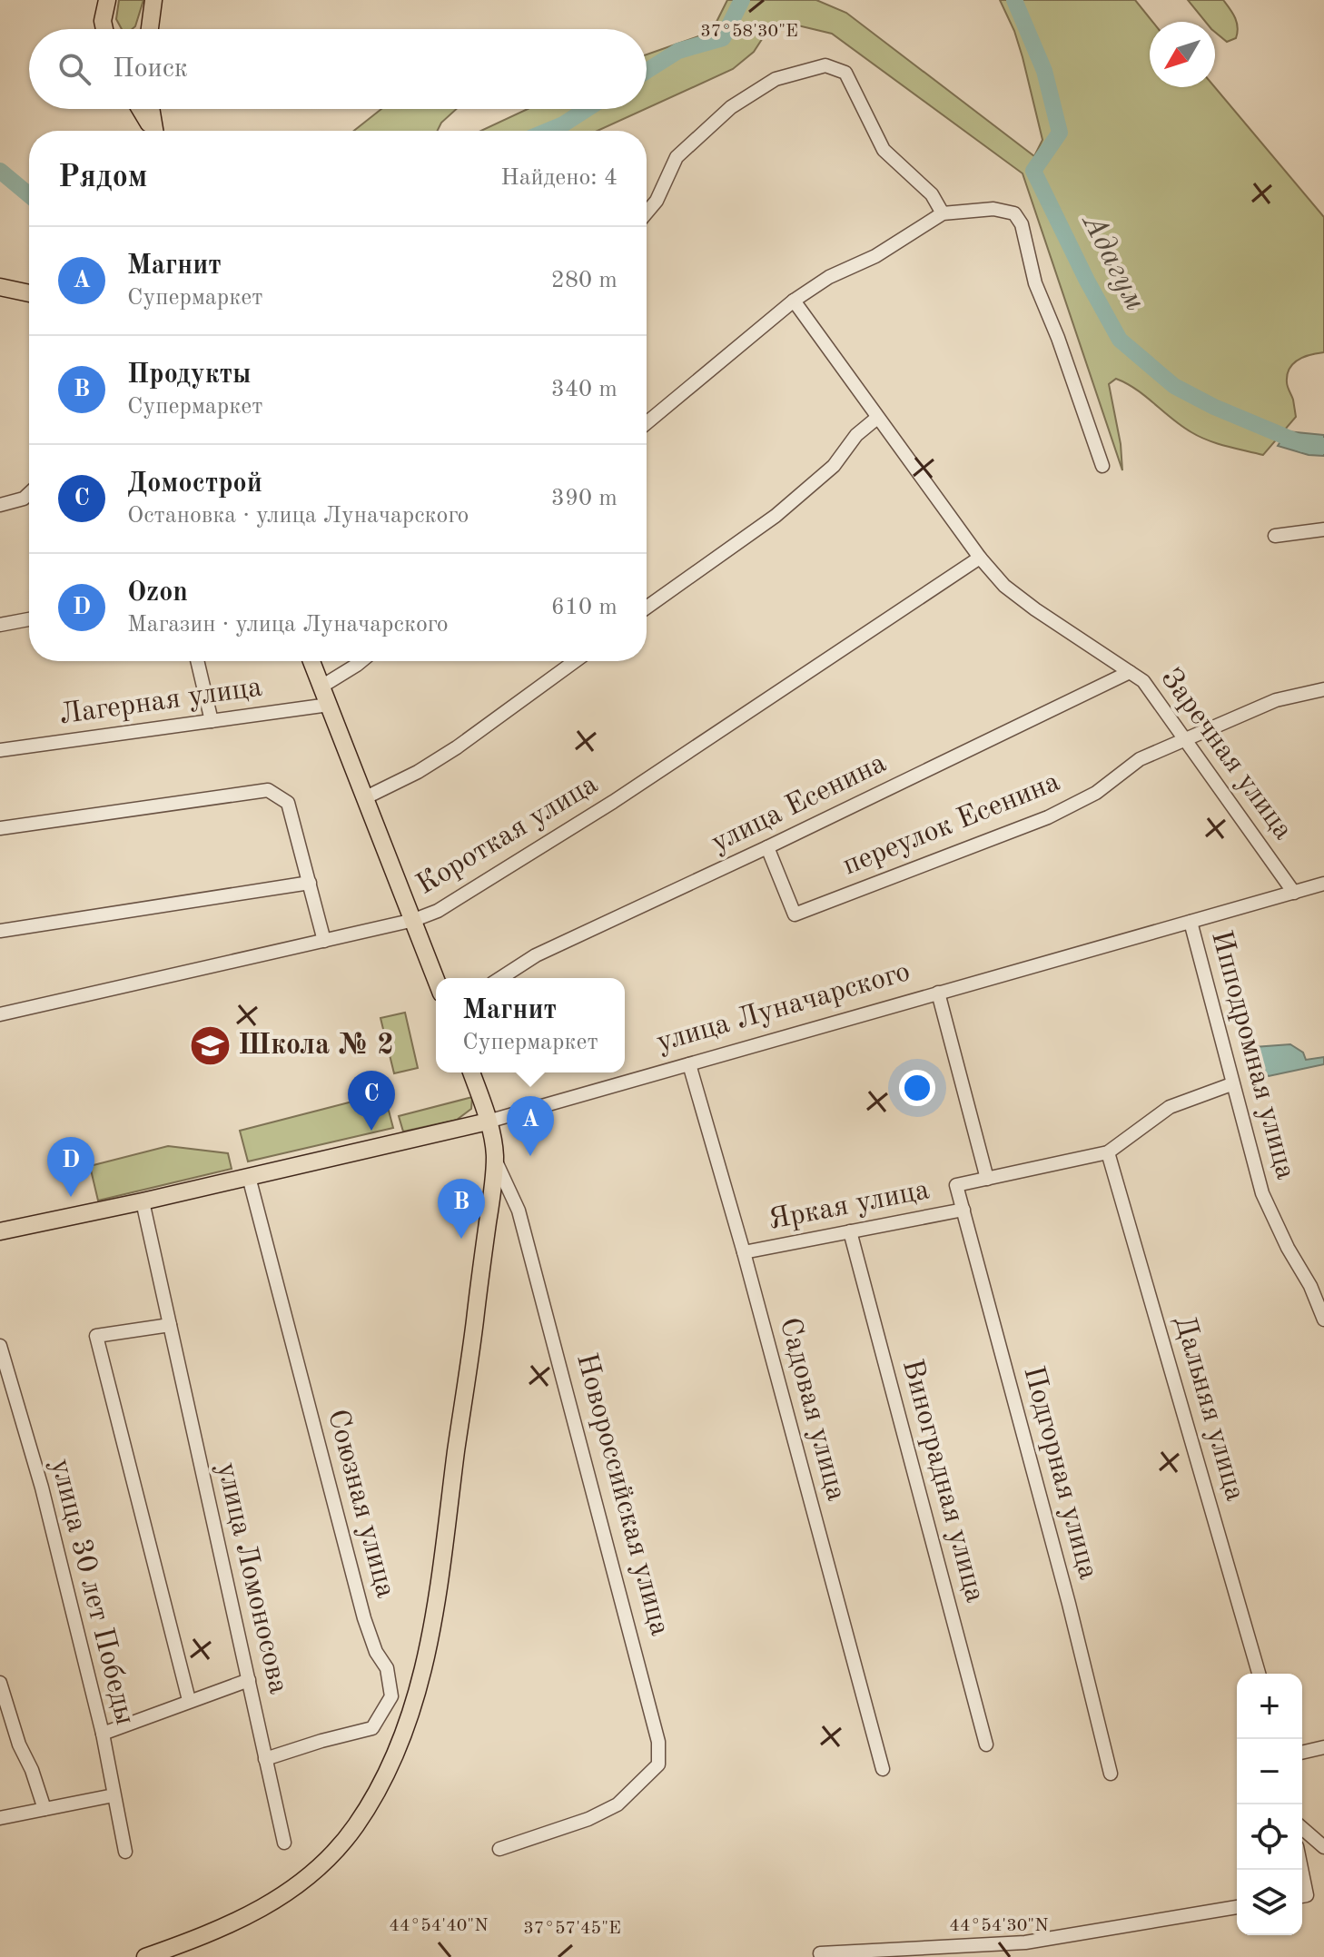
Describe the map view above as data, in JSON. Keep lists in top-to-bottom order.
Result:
{
  "streets": {
    "main road": ["улица Луначарского", "Новороссийская улица"],
    "street": [
      "Лагерная улица",
      "Заречная улица",
      "улица Есенина",
      "переулок Есенина",
      "Короткая улица",
      "Ипподромная улица",
      "Яркая улица",
      "Дальняя улица",
      "Садовая улица",
      "Подгорная улица",
      "Виноградная улица",
      "Союзная улица",
      "улица Ломоносова",
      "улица 30 лет Победы"
    ]
  },
  "crossings": [
    ["Заречная улица", "улица Есенина"],
    ["Заречная улица", "переулок Есенина"],
    ["Заречная улица", "Короткая улица"],
    ["Заречная улица", "улица Луначарского"],
    ["улица Есенина", "переулок Есенина"],
    ["улица Луначарского", "Ипподромная улица"],
    ["улица Луначарского", "Садовая улица"],
    ["улица Луначарского", "Новороссийская улица"],
    ["улица Луначарского", "Союзная улица"],
    ["улица Луначарского", "улица Ломоносова"],
    ["Ипподромная улица", "Яркая улица"],
    ["Яркая улица", "Дальняя улица"],
    ["Яркая улица", "Садовая улица"],
    ["Яркая улица", "Подгорная улица"],
    ["Яркая улица", "Виноградная улица"],
    ["Союзная улица", "улица Ломоносова"]
  ],
  "water": ["Адагум"],
  "places": {
    "school or university": ["Школа № 2"]
  },
  "north": "bottom left",
  "page": {
    "search": "Поиск",
    "heading": ["Рядом", "Найдено: 4"],
    "list": [
      {
        "mark": "A",
        "name": "Магнит",
        "note": "Супермаркет",
        "value": "280 m"
      },
      {
        "mark": "B",
        "name": "Продукты",
        "note": "Супермаркет",
        "value": "340 m"
      },
      {
        "mark": "C",
        "name": "Домострой",
        "note": "Остановка · улица Луначарского",
        "value": "390 m"
      },
      {
        "mark": "D",
        "name": "Ozon",
        "note": "Магазин · улица Луначарского",
        "value": "610 m"
      }
    ],
    "popup": ["Магнит", "Супермаркет"],
    "pins": [
      "C",
      "A",
      "D",
      "B"
    ],
    "map_buttons": ["+", "−"]
  },
  "coordinates": [
    "37°58'30\"E",
    "44°54'40\"N",
    "44°54'30\"N",
    "37°57'45\"E"
  ]
}
